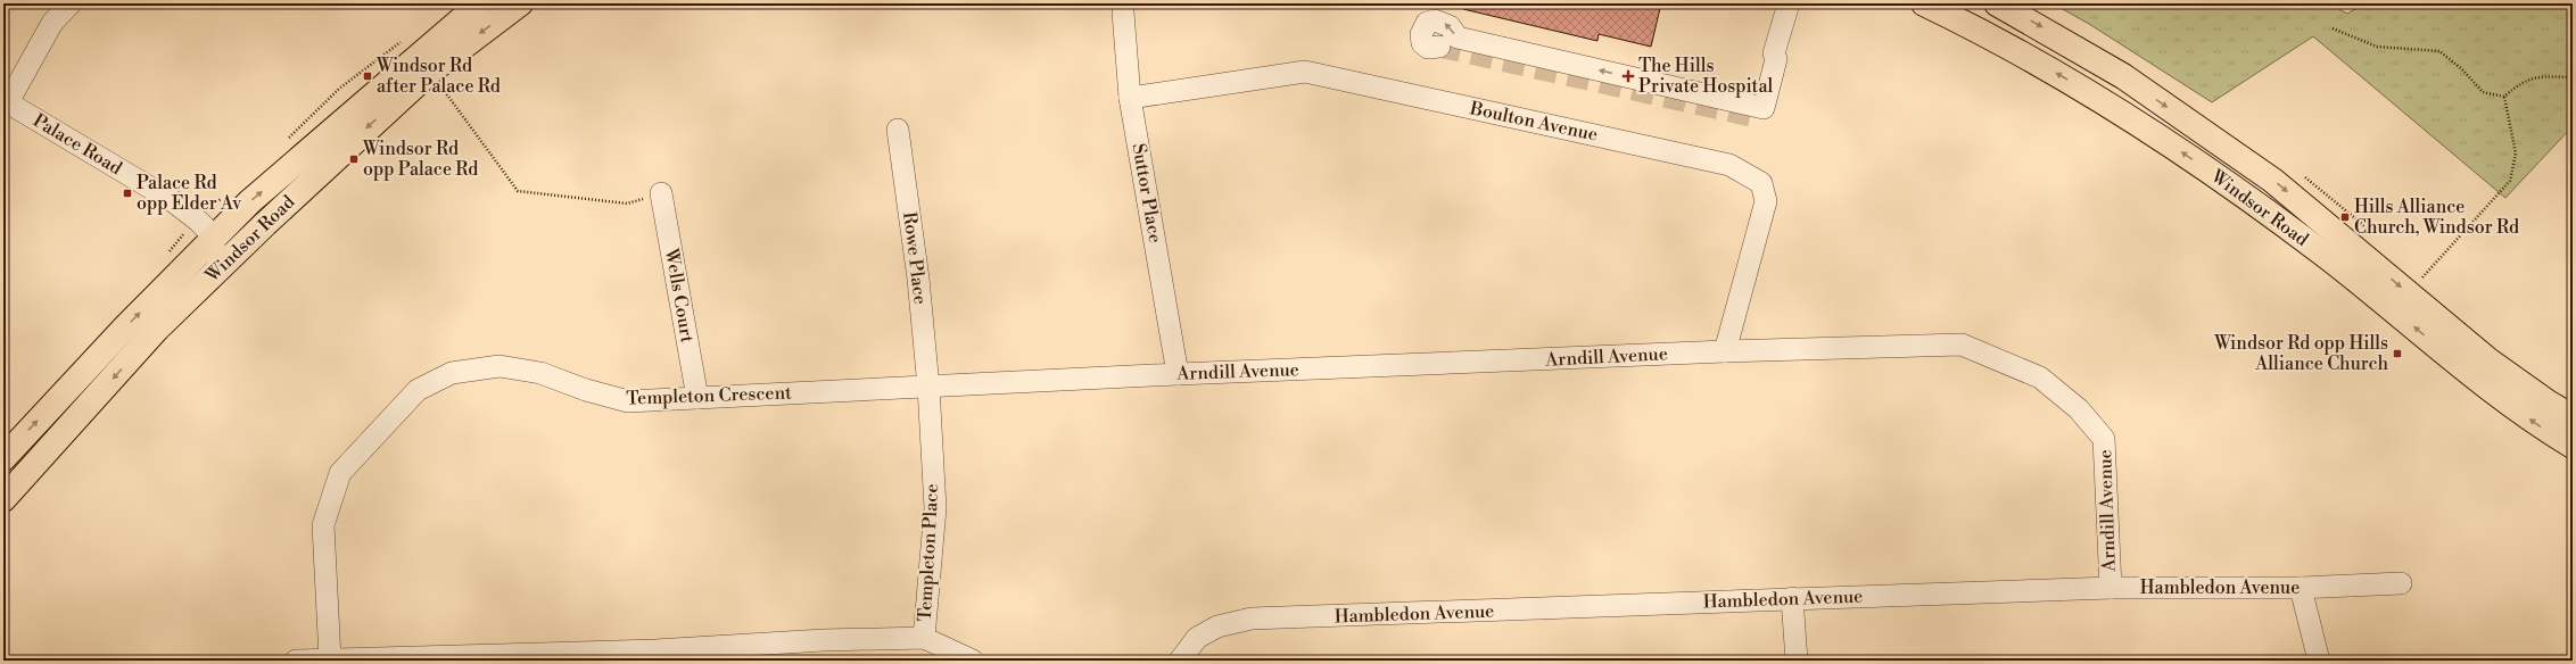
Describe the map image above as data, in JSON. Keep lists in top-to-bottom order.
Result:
{
  "streets": {
    "main road": ["Windsor Road"],
    "street": [
      "Boulton Avenue",
      "Palace Road",
      "Suttor Place",
      "Rowe Place",
      "Wells Court",
      "Arndill Avenue",
      "Templeton Crescent",
      "Templeton Place",
      "Hambledon Avenue"
    ]
  },
  "crossings": [
    ["Boulton Avenue", "Suttor Place"],
    ["Boulton Avenue", "Arndill Avenue"],
    ["Palace Road", "Windsor Road"],
    ["Suttor Place", "Arndill Avenue"],
    ["Rowe Place", "Arndill Avenue"],
    ["Rowe Place", "Templeton Crescent"],
    ["Rowe Place", "Templeton Place"],
    ["Wells Court", "Templeton Crescent"],
    ["Arndill Avenue", "Templeton Crescent"],
    ["Arndill Avenue", "Templeton Place"],
    ["Arndill Avenue", "Hambledon Avenue"],
    ["Templeton Crescent", "Templeton Place"]
  ],
  "places": {
    "transit": [
      "Windsor Rd after Palace Rd",
      "Windsor Rd opp Palace Rd",
      "Palace Rd opp Elder Av",
      "Hills Alliance Church, Windsor Rd",
      "Windsor Rd opp Hills Alliance Church"
    ],
    "health": ["The Hills Private Hospital"]
  }
}
